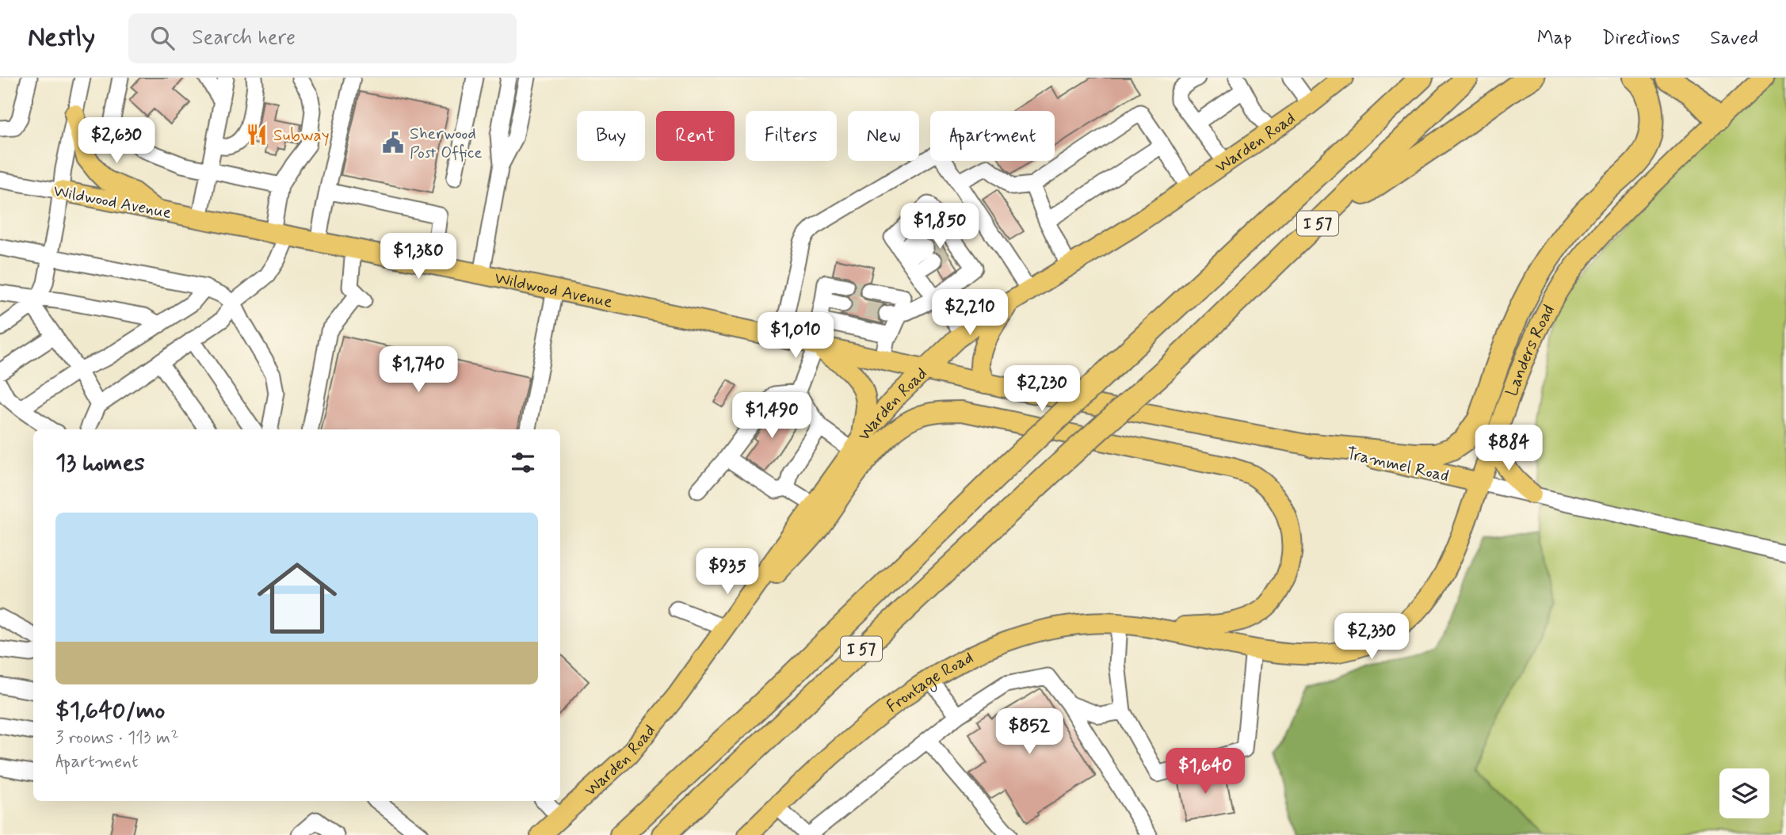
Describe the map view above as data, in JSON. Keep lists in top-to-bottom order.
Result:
{
  "streets": {
    "highway": ["I 57"],
    "main road": [
      "Warden Road",
      "Wildwood Avenue",
      "Landers Road",
      "Trammel Road",
      "Frontage Road"
    ]
  },
  "crossings": [
    ["Warden Road", "Wildwood Avenue"],
    ["Wildwood Avenue", "Trammel Road"],
    ["Landers Road", "Trammel Road"],
    ["Landers Road", "Frontage Road"]
  ],
  "places": {
    "restaurant": ["Subway"],
    "public building": ["Sherwood Post Office"]
  },
  "page": {
    "header": "Nestly",
    "search": "Search here",
    "nav": ["Map", "Directions", "Saved"],
    "chip": [
      "Buy",
      "Rent",
      "Filters",
      "New",
      "Apartment"
    ],
    "price": [
      "$2,630",
      "$1,850",
      "$1,380",
      "$2,210",
      "$1,010",
      "$1,740",
      "$2,230",
      "$1,490",
      "$884",
      "$935",
      "$2,330",
      "$852",
      "$1,640"
    ],
    "heading": "13 homes",
    "list": [
      {
        "name": "$1,640/mo",
        "note": "3 rooms · 113 m² · Apartment"
      }
    ]
  }
}
